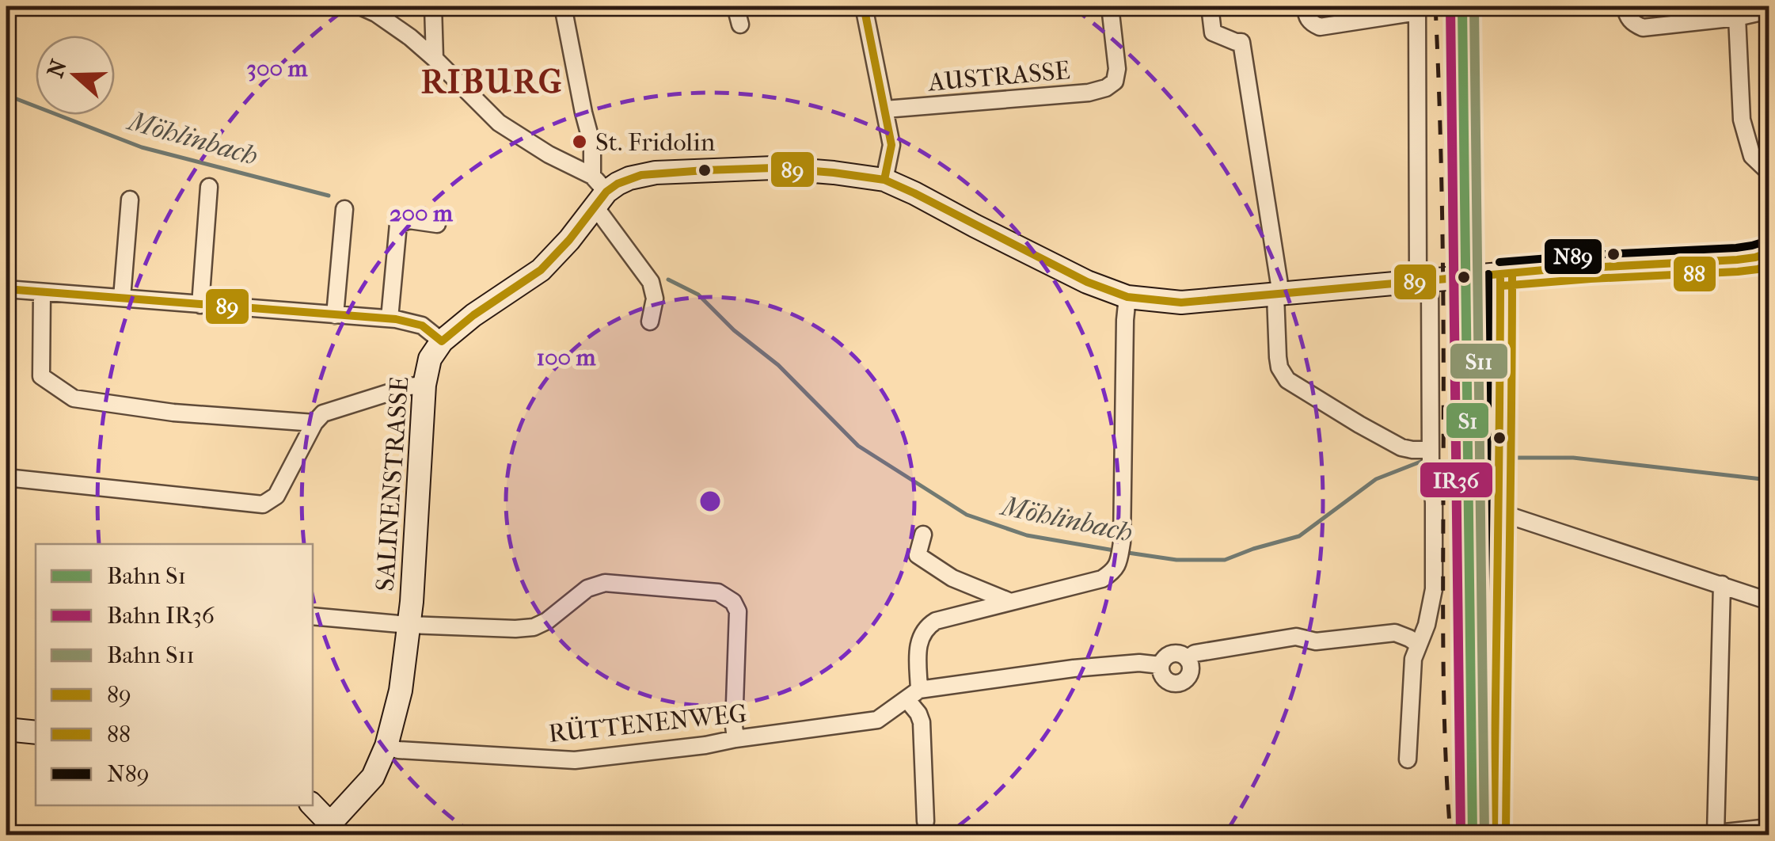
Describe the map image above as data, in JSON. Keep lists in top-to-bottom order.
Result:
{
  "streets": {
    "street": ["AUSTRASSE", "SALINENSTRASSE", "RÜTTENENWEG"]
  },
  "crossings": [
    ["SALINENSTRASSE", "RÜTTENENWEG"]
  ],
  "districts": ["RIBURG"],
  "water": ["Möhlinbach"],
  "places": ["St. Fridolin"],
  "lines": [
    "rail line S1",
    "rail line IR36",
    "rail line S11",
    "transit line 89",
    "transit line N89",
    "transit line 88"
  ],
  "legend": [
    "Bahn S1",
    "Bahn IR36",
    "Bahn S11",
    "89",
    "88",
    "N89"
  ],
  "north": "left",
  "rings": ["300 m", "200 m", "100 m"]
}
